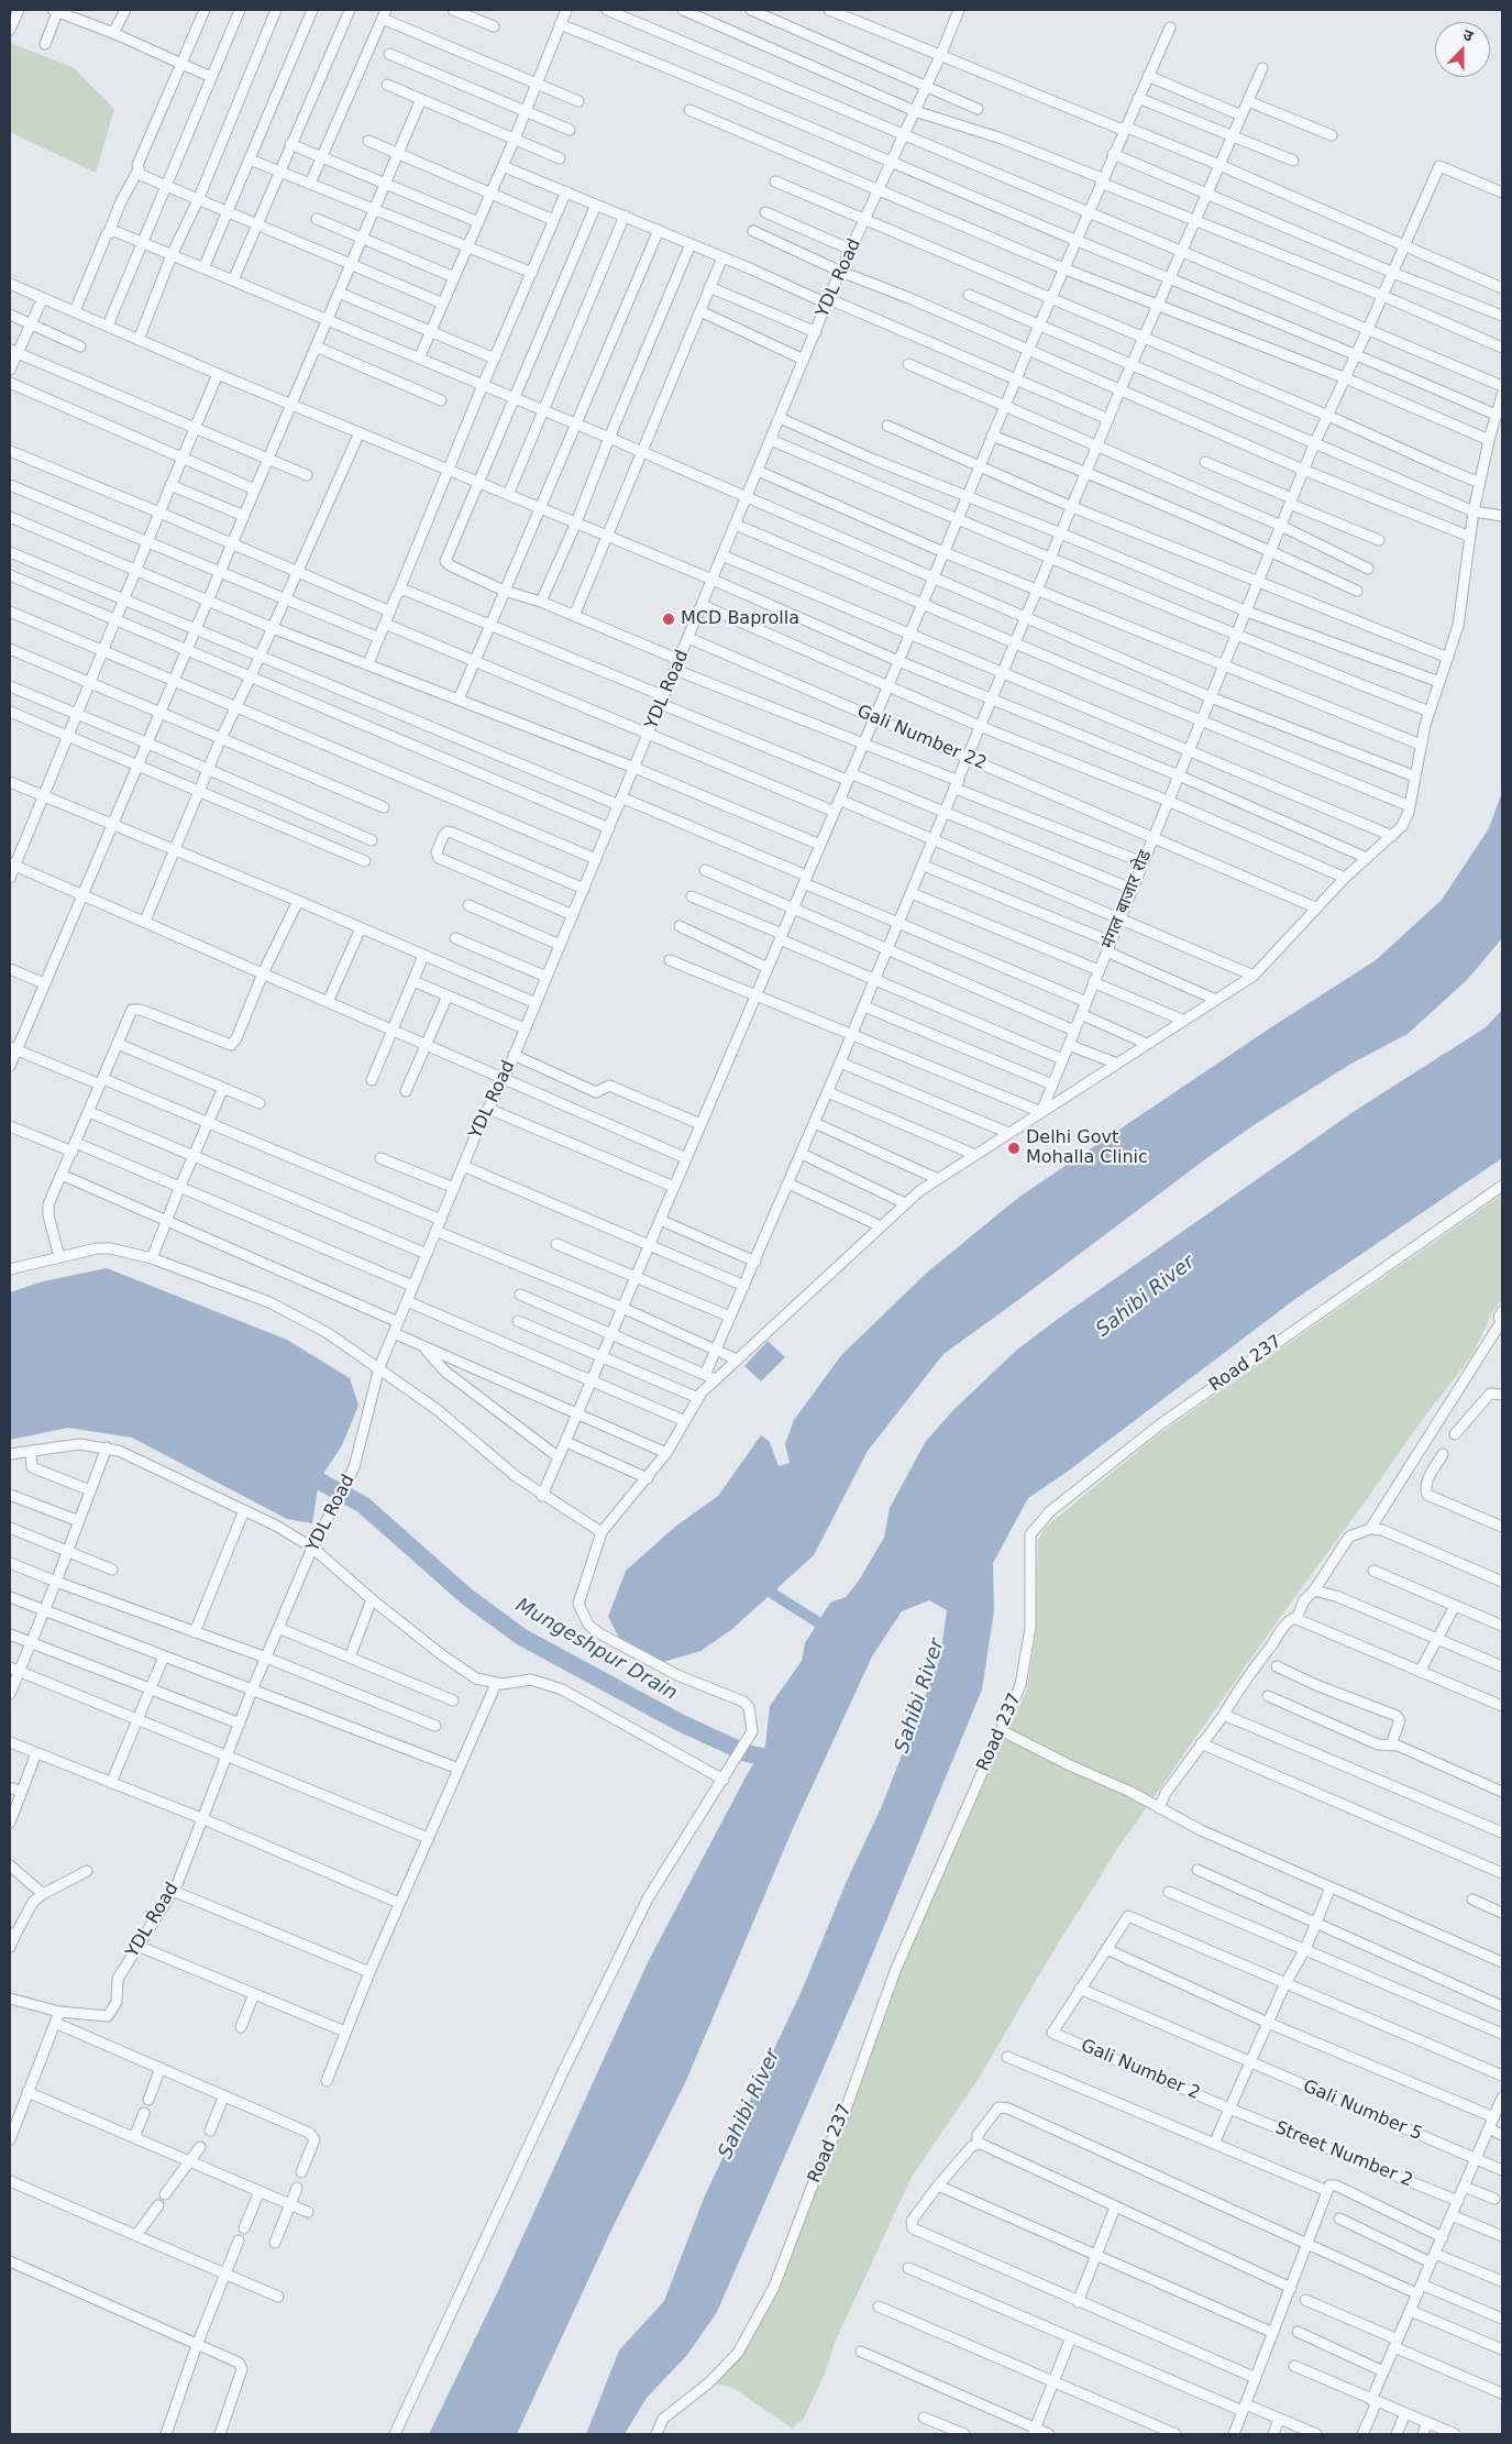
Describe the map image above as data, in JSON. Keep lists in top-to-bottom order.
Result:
{
  "streets": {
    "street": [
      "YDL Road",
      "Gali Number 22",
      "मंगल बाजार रोड",
      "Road 237",
      "Gali Number 2",
      "Gali Number 5",
      "Street Number 2"
    ]
  },
  "crossings": [
    ["YDL Road", "Gali Number 22"],
    ["Gali Number 22", "मंगल बाजार रोड"],
    ["Gali Number 2", "Gali Number 5"],
    ["Gali Number 2", "Street Number 2"]
  ],
  "water": ["Sahibi River", "Mungeshpur Drain"],
  "places": ["MCD Baprolla", "Delhi Govt Mohalla Clinic"],
  "north": "top"
}
